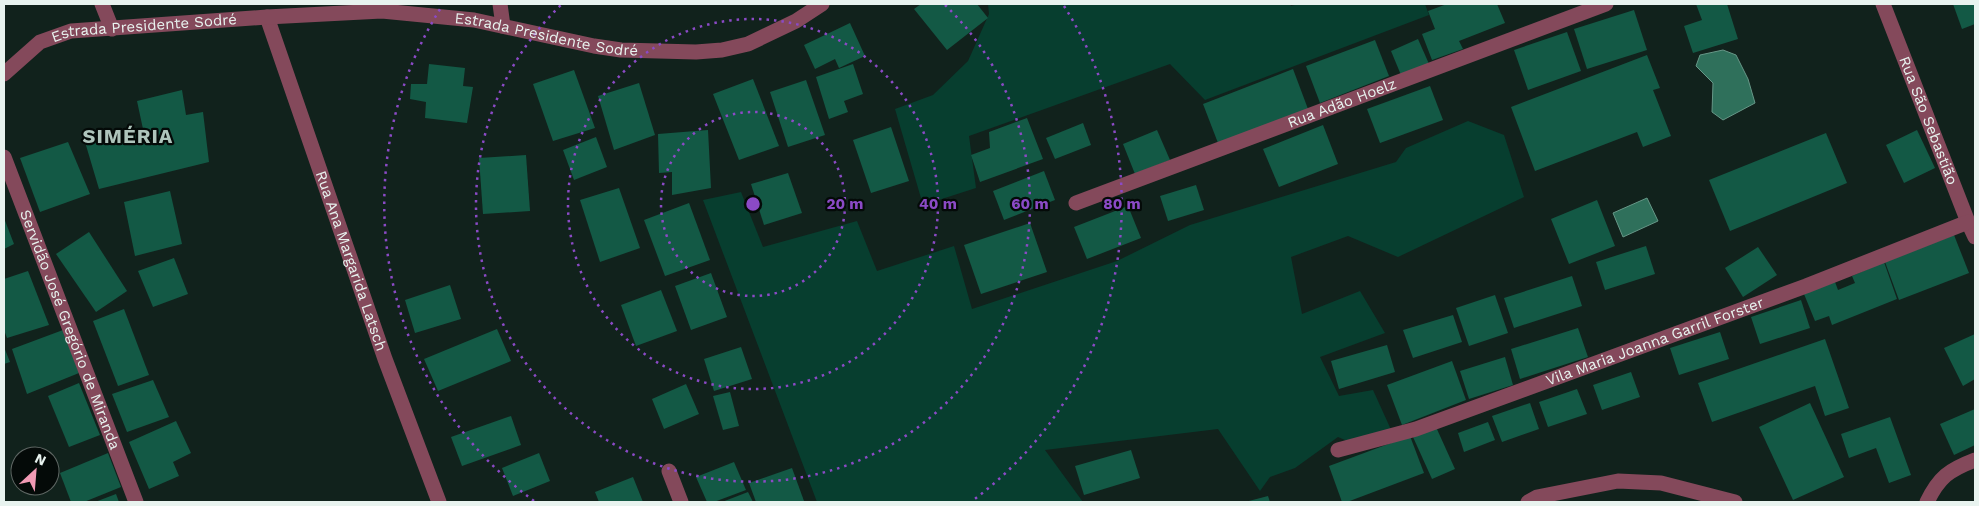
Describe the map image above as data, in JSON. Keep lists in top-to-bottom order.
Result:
{
  "streets": {
    "street": [
      "Estrada Presidente Sodré",
      "Rua Adão Hoelz",
      "Rua São Sebastião",
      "Rua Ana Margarida Latsch",
      "Servidão José Gregório de Miranda",
      "Vila Maria Joanna Garril Forster"
    ]
  },
  "crossings": [
    ["Estrada Presidente Sodré", "Rua Ana Margarida Latsch"],
    ["Rua São Sebastião", "Vila Maria Joanna Garril Forster"]
  ],
  "districts": ["SIMÉRIA"],
  "north": "top right",
  "rings": [
    "20 m",
    "40 m",
    "60 m",
    "80 m"
  ]
}
